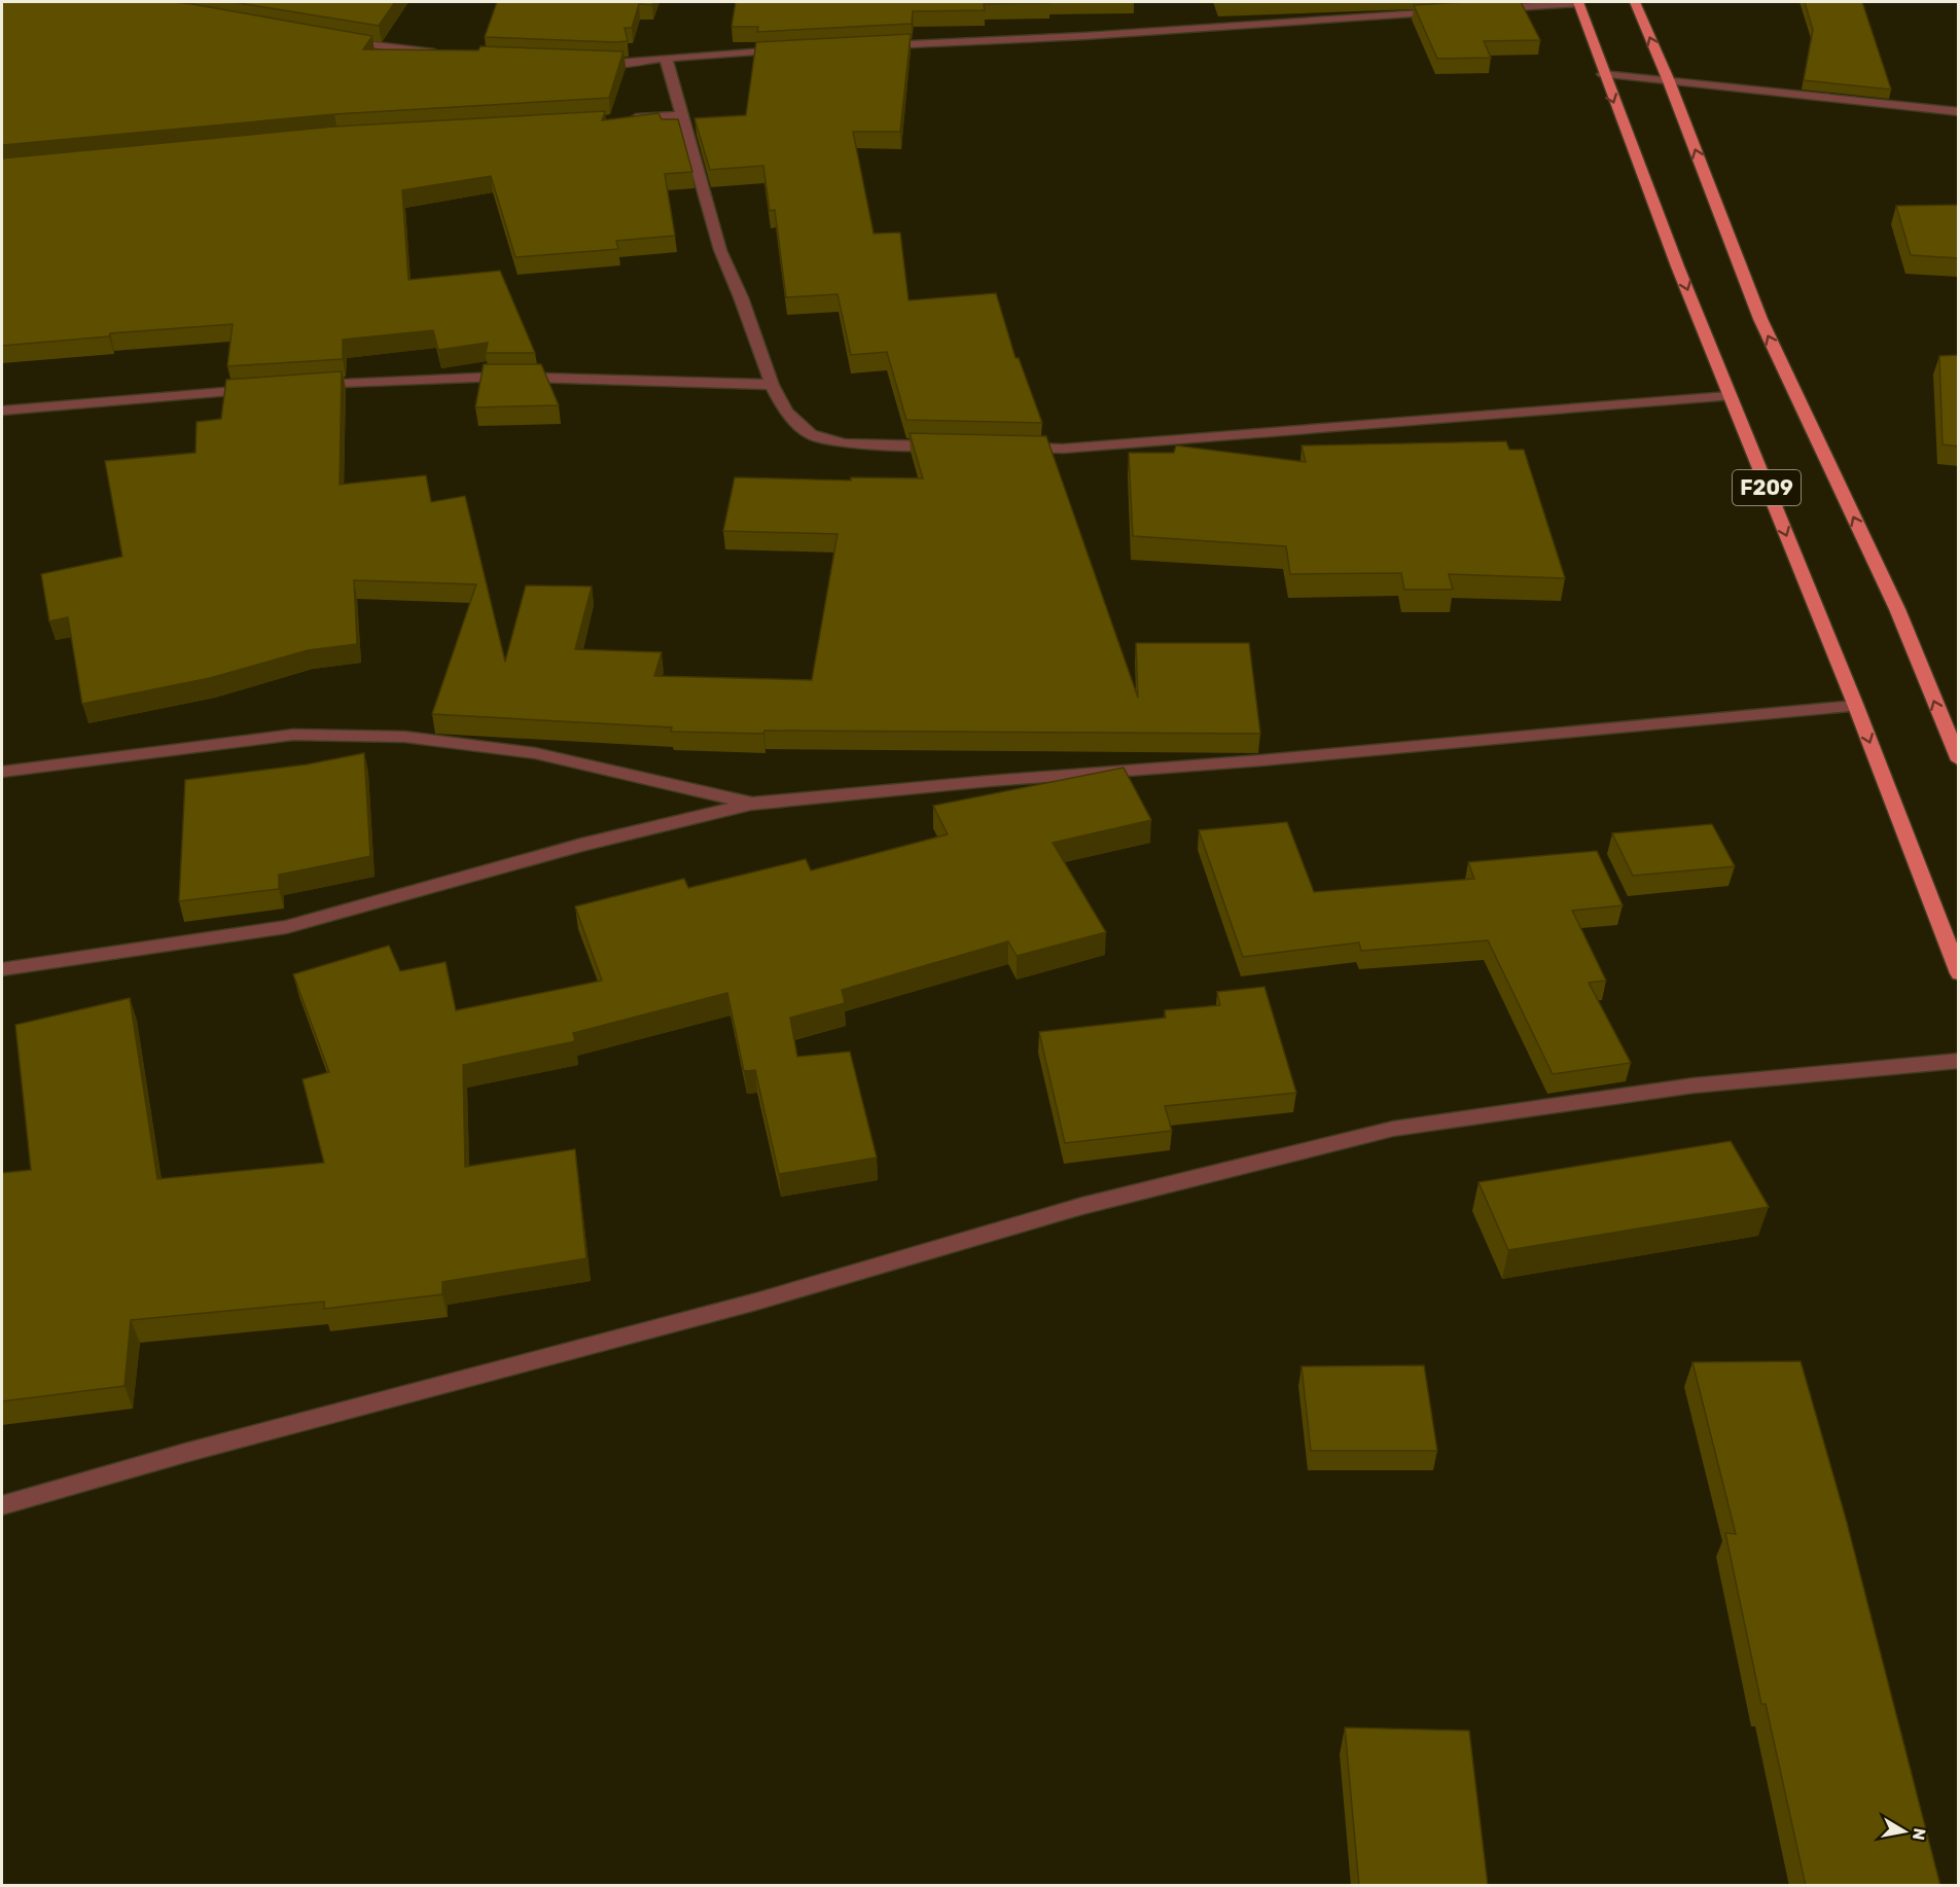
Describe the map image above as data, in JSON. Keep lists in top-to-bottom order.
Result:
{
  "streets": {
    "main road": ["F209"]
  },
  "north": "right"
}
